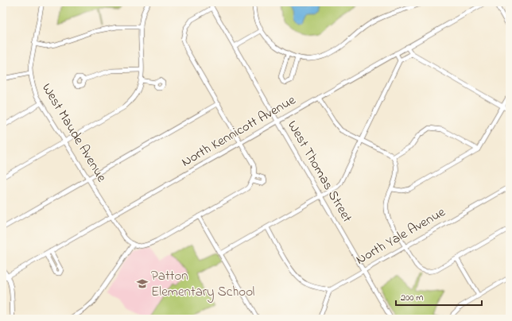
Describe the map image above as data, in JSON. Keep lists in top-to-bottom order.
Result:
{
  "streets": {
    "street": [
      "North Kennicott Avenue",
      "West Maude Avenue",
      "West Thomas Street",
      "North Yale Avenue"
    ]
  },
  "crossings": [
    ["North Kennicott Avenue", "West Maude Avenue"],
    ["North Kennicott Avenue", "West Thomas Street"],
    ["West Thomas Street", "North Yale Avenue"]
  ],
  "places": {
    "school or university": ["Patton Elementary School"]
  },
  "scale_bar": "200 m"
}
